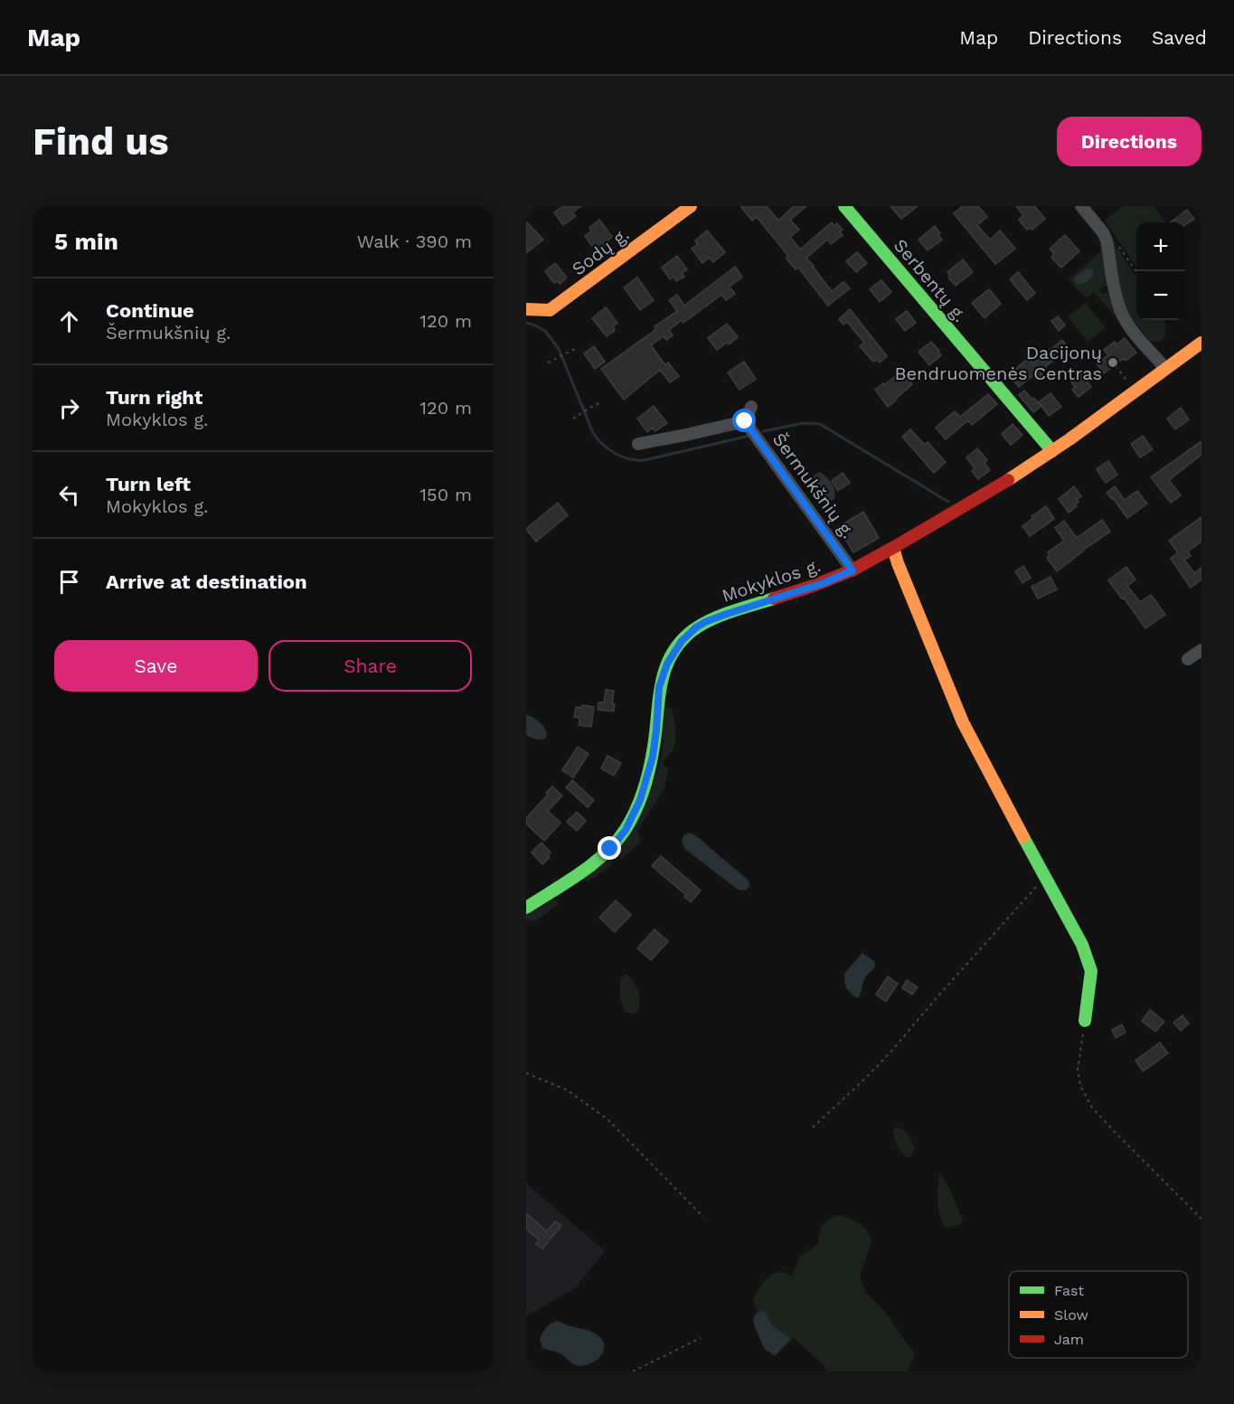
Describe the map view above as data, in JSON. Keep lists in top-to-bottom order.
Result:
{
  "streets": {
    "street": [
      "Sodų g.",
      "Serbentų g.",
      "Šermukšnių g.",
      "Mokyklos g."
    ]
  },
  "crossings": [
    ["Serbentų g.", "Mokyklos g."],
    ["Šermukšnių g.", "Mokyklos g."]
  ],
  "places": ["Dacijonų Bendruomenės Centras"],
  "legend": ["Fast", "Slow", "Jam"],
  "page": {
    "header": "Map",
    "nav": ["Map", "Directions", "Saved"],
    "buttons": [
      "Directions",
      ["Save", "Share"]
    ],
    "title": "Find us",
    "heading": ["5 min", "Walk · 390 m"],
    "map_buttons": ["+", "−"],
    "list": [
      ["Continue", "Šermukšnių g.", "120 m"],
      ["Turn right", "Mokyklos g.", "120 m"],
      ["Turn left", "Mokyklos g.", "150 m"],
      "Arrive at destination"
    ]
  }
}
